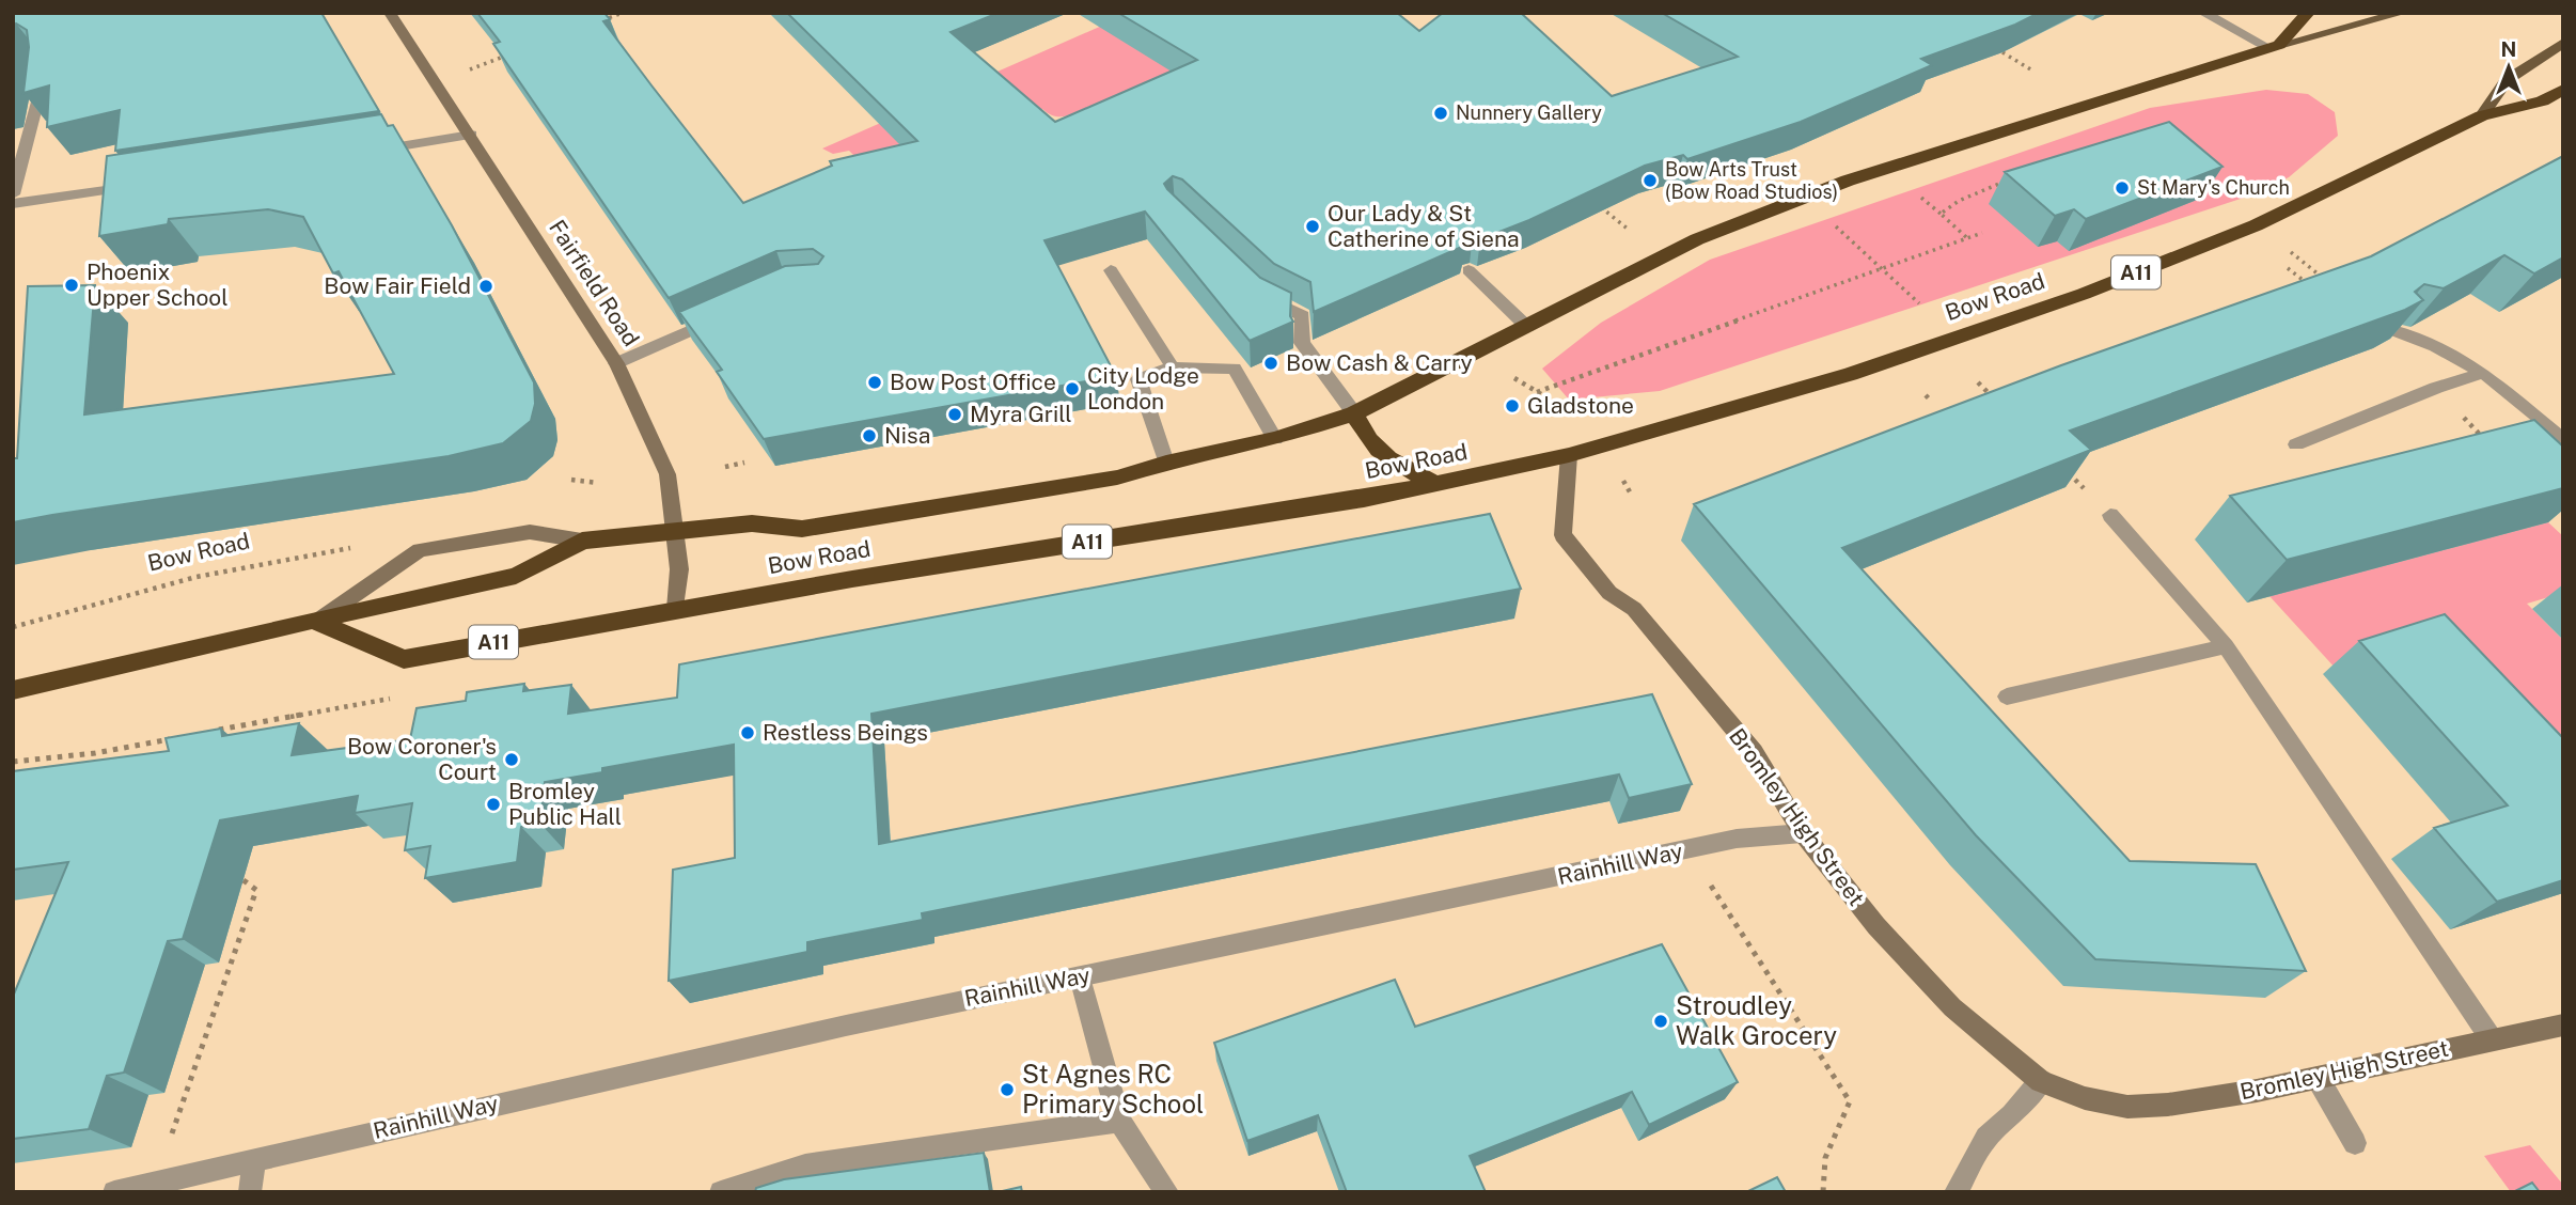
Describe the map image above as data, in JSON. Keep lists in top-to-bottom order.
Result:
{
  "streets": {
    "highway": ["A11", "Bow Road"],
    "main road": ["Fairfield Road", "Bromley High Street"],
    "street": ["Rainhill Way"]
  },
  "crossings": [
    ["Fairfield Road", "Bow Road"],
    ["Bow Road", "Bromley High Street"],
    ["Bromley High Street", "Rainhill Way"]
  ],
  "places": [
    "Nunnery Gallery",
    "Bow Arts Trust (Bow Road Studios)",
    "St Mary's Church",
    "Our Lady & St Catherine of Siena",
    "Phoenix Upper School",
    "Bow Fair Field",
    "Bow Cash & Carry",
    "Bow Post Office",
    "City Lodge London",
    "Gladstone",
    "Myra Grill",
    "Nisa",
    "Restless Beings",
    "Bow Coroner's Court",
    "Bromley Public Hall",
    "Stroudley Walk Grocery",
    "St Agnes RC Primary School"
  ],
  "north": "top"
}
